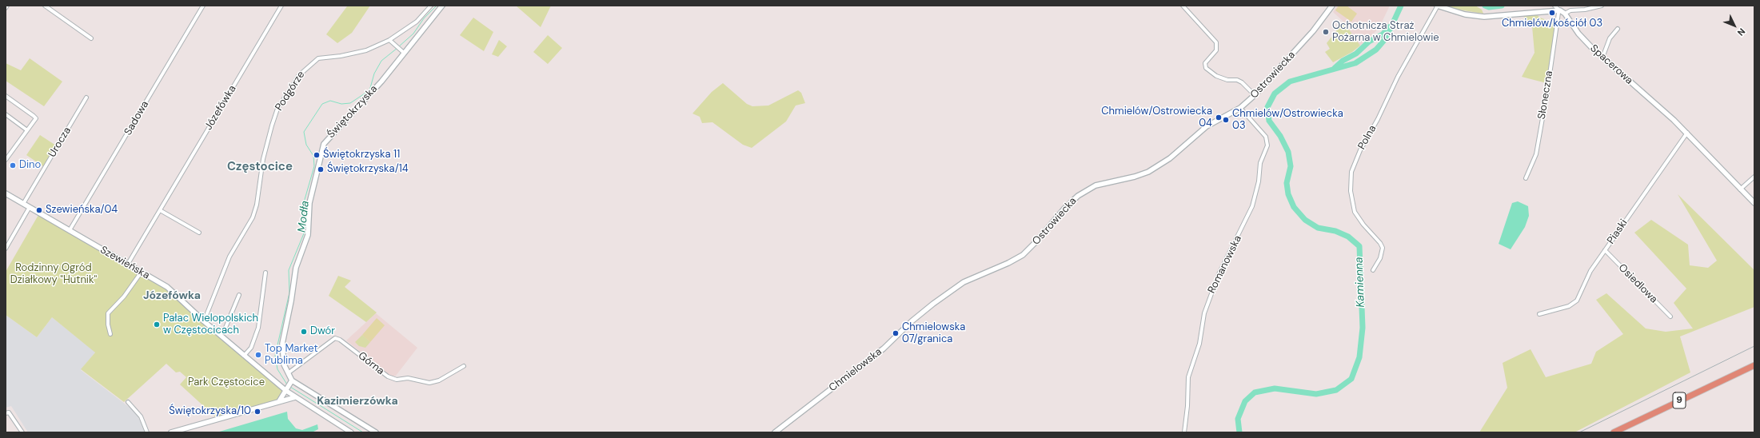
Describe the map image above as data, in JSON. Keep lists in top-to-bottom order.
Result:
{
  "streets": {
    "main road": ["9"],
    "street": [
      "Spacerowa",
      "Ostrowiecka",
      "Podgórze",
      "Słoneczna",
      "Józefówka",
      "Świętokrzyska",
      "Sadowa",
      "Polna",
      "Urocza",
      "Piaski",
      "Szewieńska",
      "Romanowska",
      "Osiedlowa",
      "Górna",
      "Chmielowska"
    ]
  },
  "crossings": [
    ["Spacerowa", "Słoneczna"],
    ["Spacerowa", "Piaski"],
    ["Ostrowiecka", "Romanowska"],
    ["Ostrowiecka", "Chmielowska"],
    ["Podgórze", "Szewieńska"],
    ["Józefówka", "Szewieńska"],
    ["Świętokrzyska", "Szewieńska"],
    ["Świętokrzyska", "Górna"],
    ["Sadowa", "Szewieńska"],
    ["Urocza", "Szewieńska"],
    ["Piaski", "Osiedlowa"]
  ],
  "districts": ["Częstocice", "Józefówka", "Kazimierzówka"],
  "water": ["Modła", "Kamienna"],
  "parks": ["Rodzinny Ogród Działkowy \"Hutnik\"", "Park Częstocice"],
  "places": [
    "Chmielów/kościół 03",
    "Ochotnicza Straż Pożarna w Chmielowie",
    "Chmielów/Ostrowiecka 04",
    "Chmielów/Ostrowiecka 03",
    "Świętokrzyska 11",
    "Dino",
    "Świętokrzyska/14",
    "Szewieńska/04",
    "Pałac Wielopolskich w Częstocicach",
    "Dwór",
    "Chmielowska 07/granica",
    "Top Market Publima",
    "Świętokrzyska/10"
  ],
  "north": "bottom right"
}
